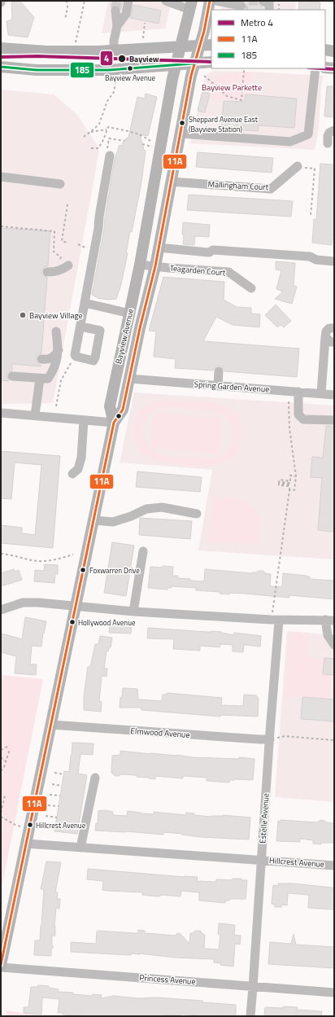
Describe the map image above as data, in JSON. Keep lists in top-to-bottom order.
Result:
{
  "streets": {
    "main road": ["Bayview Avenue"],
    "street": [
      "Mallingham Court",
      "Teagarden Court",
      "Spring Garden Avenue",
      "Elmwood Avenue",
      "Estelle Avenue",
      "Hillcrest Avenue",
      "Princess Avenue"
    ]
  },
  "crossings": [
    ["Mallingham Court", "Bayview Avenue"],
    ["Teagarden Court", "Bayview Avenue"],
    ["Bayview Avenue", "Spring Garden Avenue"],
    ["Bayview Avenue", "Elmwood Avenue"],
    ["Bayview Avenue", "Hillcrest Avenue"],
    ["Bayview Avenue", "Princess Avenue"],
    ["Elmwood Avenue", "Estelle Avenue"],
    ["Estelle Avenue", "Hillcrest Avenue"],
    ["Estelle Avenue", "Princess Avenue"]
  ],
  "parks": ["Bayview Parkette"],
  "places": [
    "Bayview",
    "Bayview Avenue",
    "Sheppard Avenue East (Bayview Station)",
    "Bayview Village",
    "Foxwarren Drive",
    "Hollywood Avenue",
    "Hillcrest Avenue"
  ],
  "lines": ["transit line 11A", "metro line 4", "transit line 185"],
  "legend": ["Metro 4", "11A", "185"]
}
